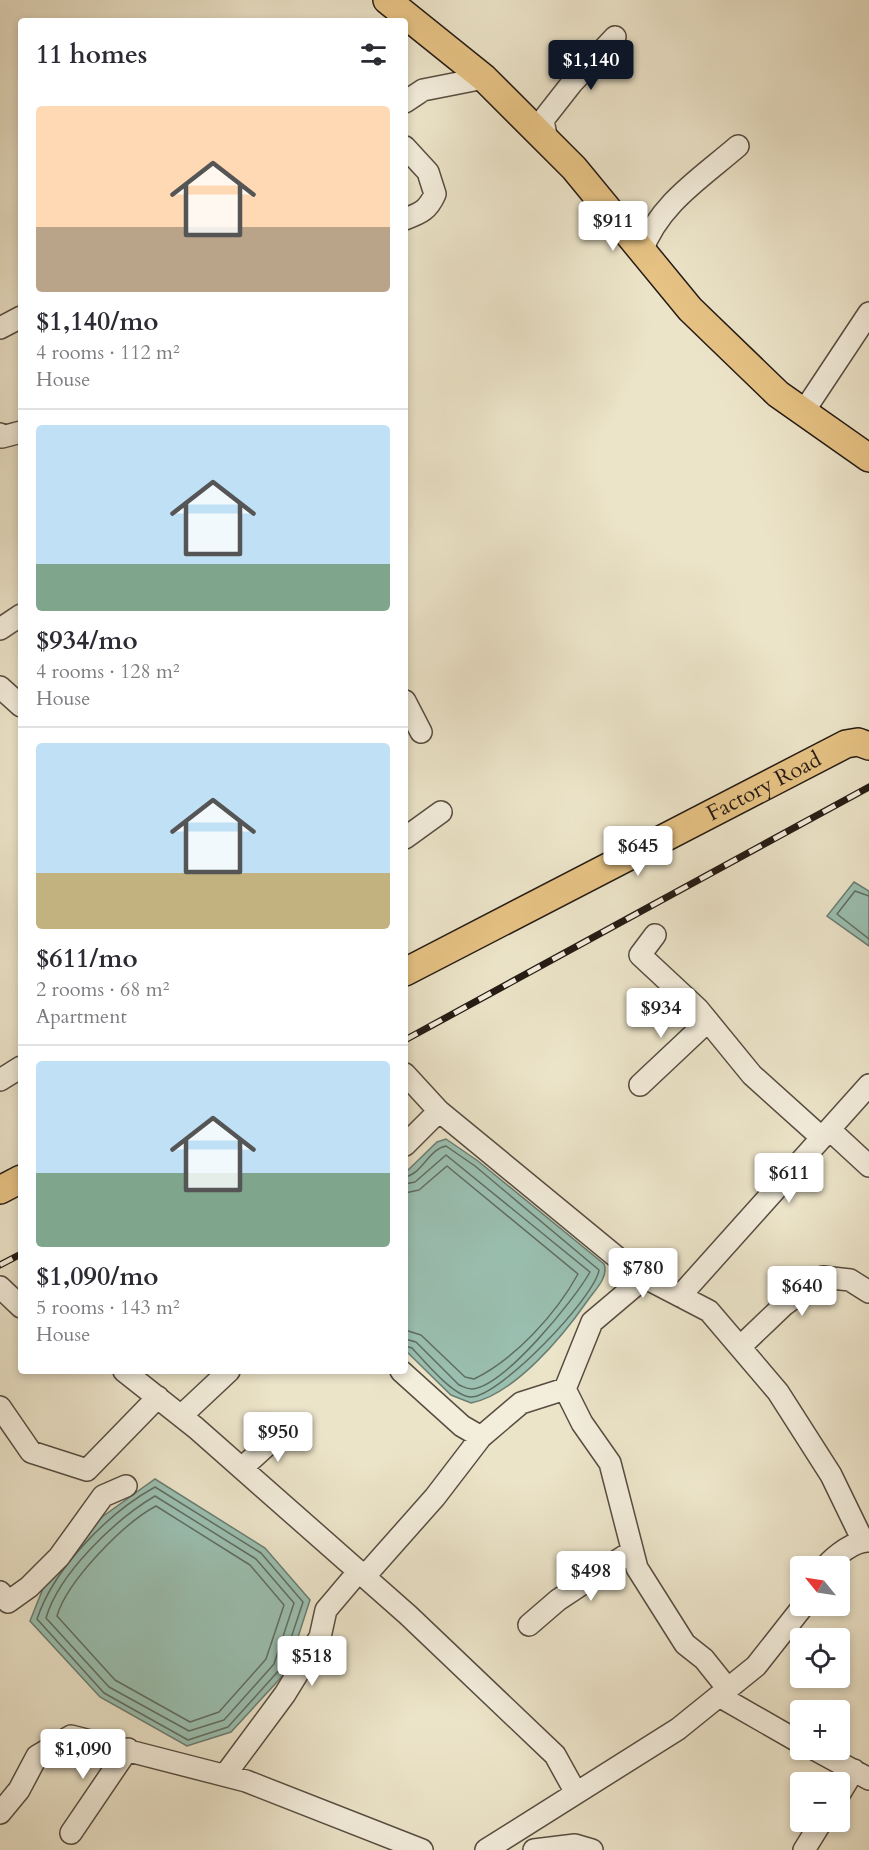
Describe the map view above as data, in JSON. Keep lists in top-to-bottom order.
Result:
{
  "streets": {
    "main road": ["Factory Road"]
  },
  "north": "top left",
  "page": {
    "heading": "11 homes",
    "price": [
      "$1,140",
      "$911",
      "$645",
      "$934",
      "$611",
      "$780",
      "$640",
      "$950",
      "$498",
      "$518",
      "$1,090"
    ],
    "list": [
      {
        "name": "$1,140/mo",
        "note": "4 rooms · 112 m² · House"
      },
      {
        "name": "$934/mo",
        "note": "4 rooms · 128 m² · House"
      },
      {
        "name": "$611/mo",
        "note": "2 rooms · 68 m² · Apartment"
      },
      {
        "name": "$1,090/mo",
        "note": "5 rooms · 143 m² · House"
      }
    ],
    "map_buttons": ["+", "−"]
  }
}
